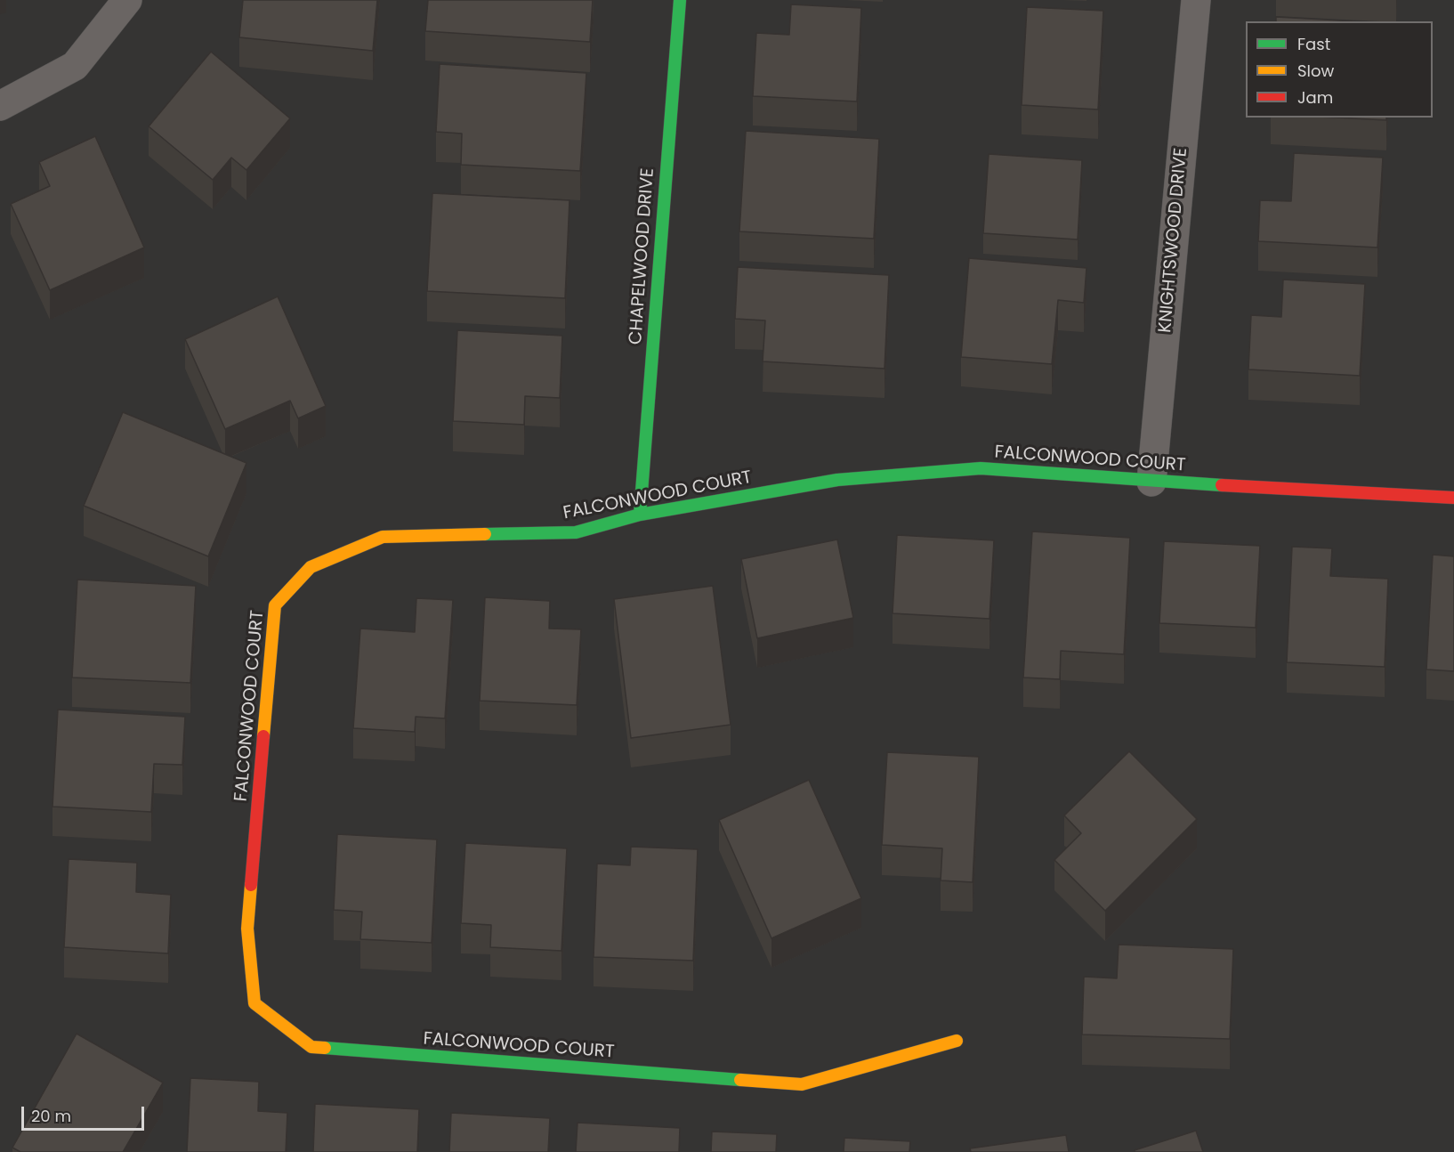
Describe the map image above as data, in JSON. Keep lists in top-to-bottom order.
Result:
{
  "streets": {
    "street": ["KNIGHTSWOOD DRIVE", "CHAPELWOOD DRIVE", "FALCONWOOD COURT"]
  },
  "crossings": [
    ["KNIGHTSWOOD DRIVE", "FALCONWOOD COURT"],
    ["CHAPELWOOD DRIVE", "FALCONWOOD COURT"]
  ],
  "legend": ["Fast", "Slow", "Jam"],
  "scale_bar": "20 m"
}
